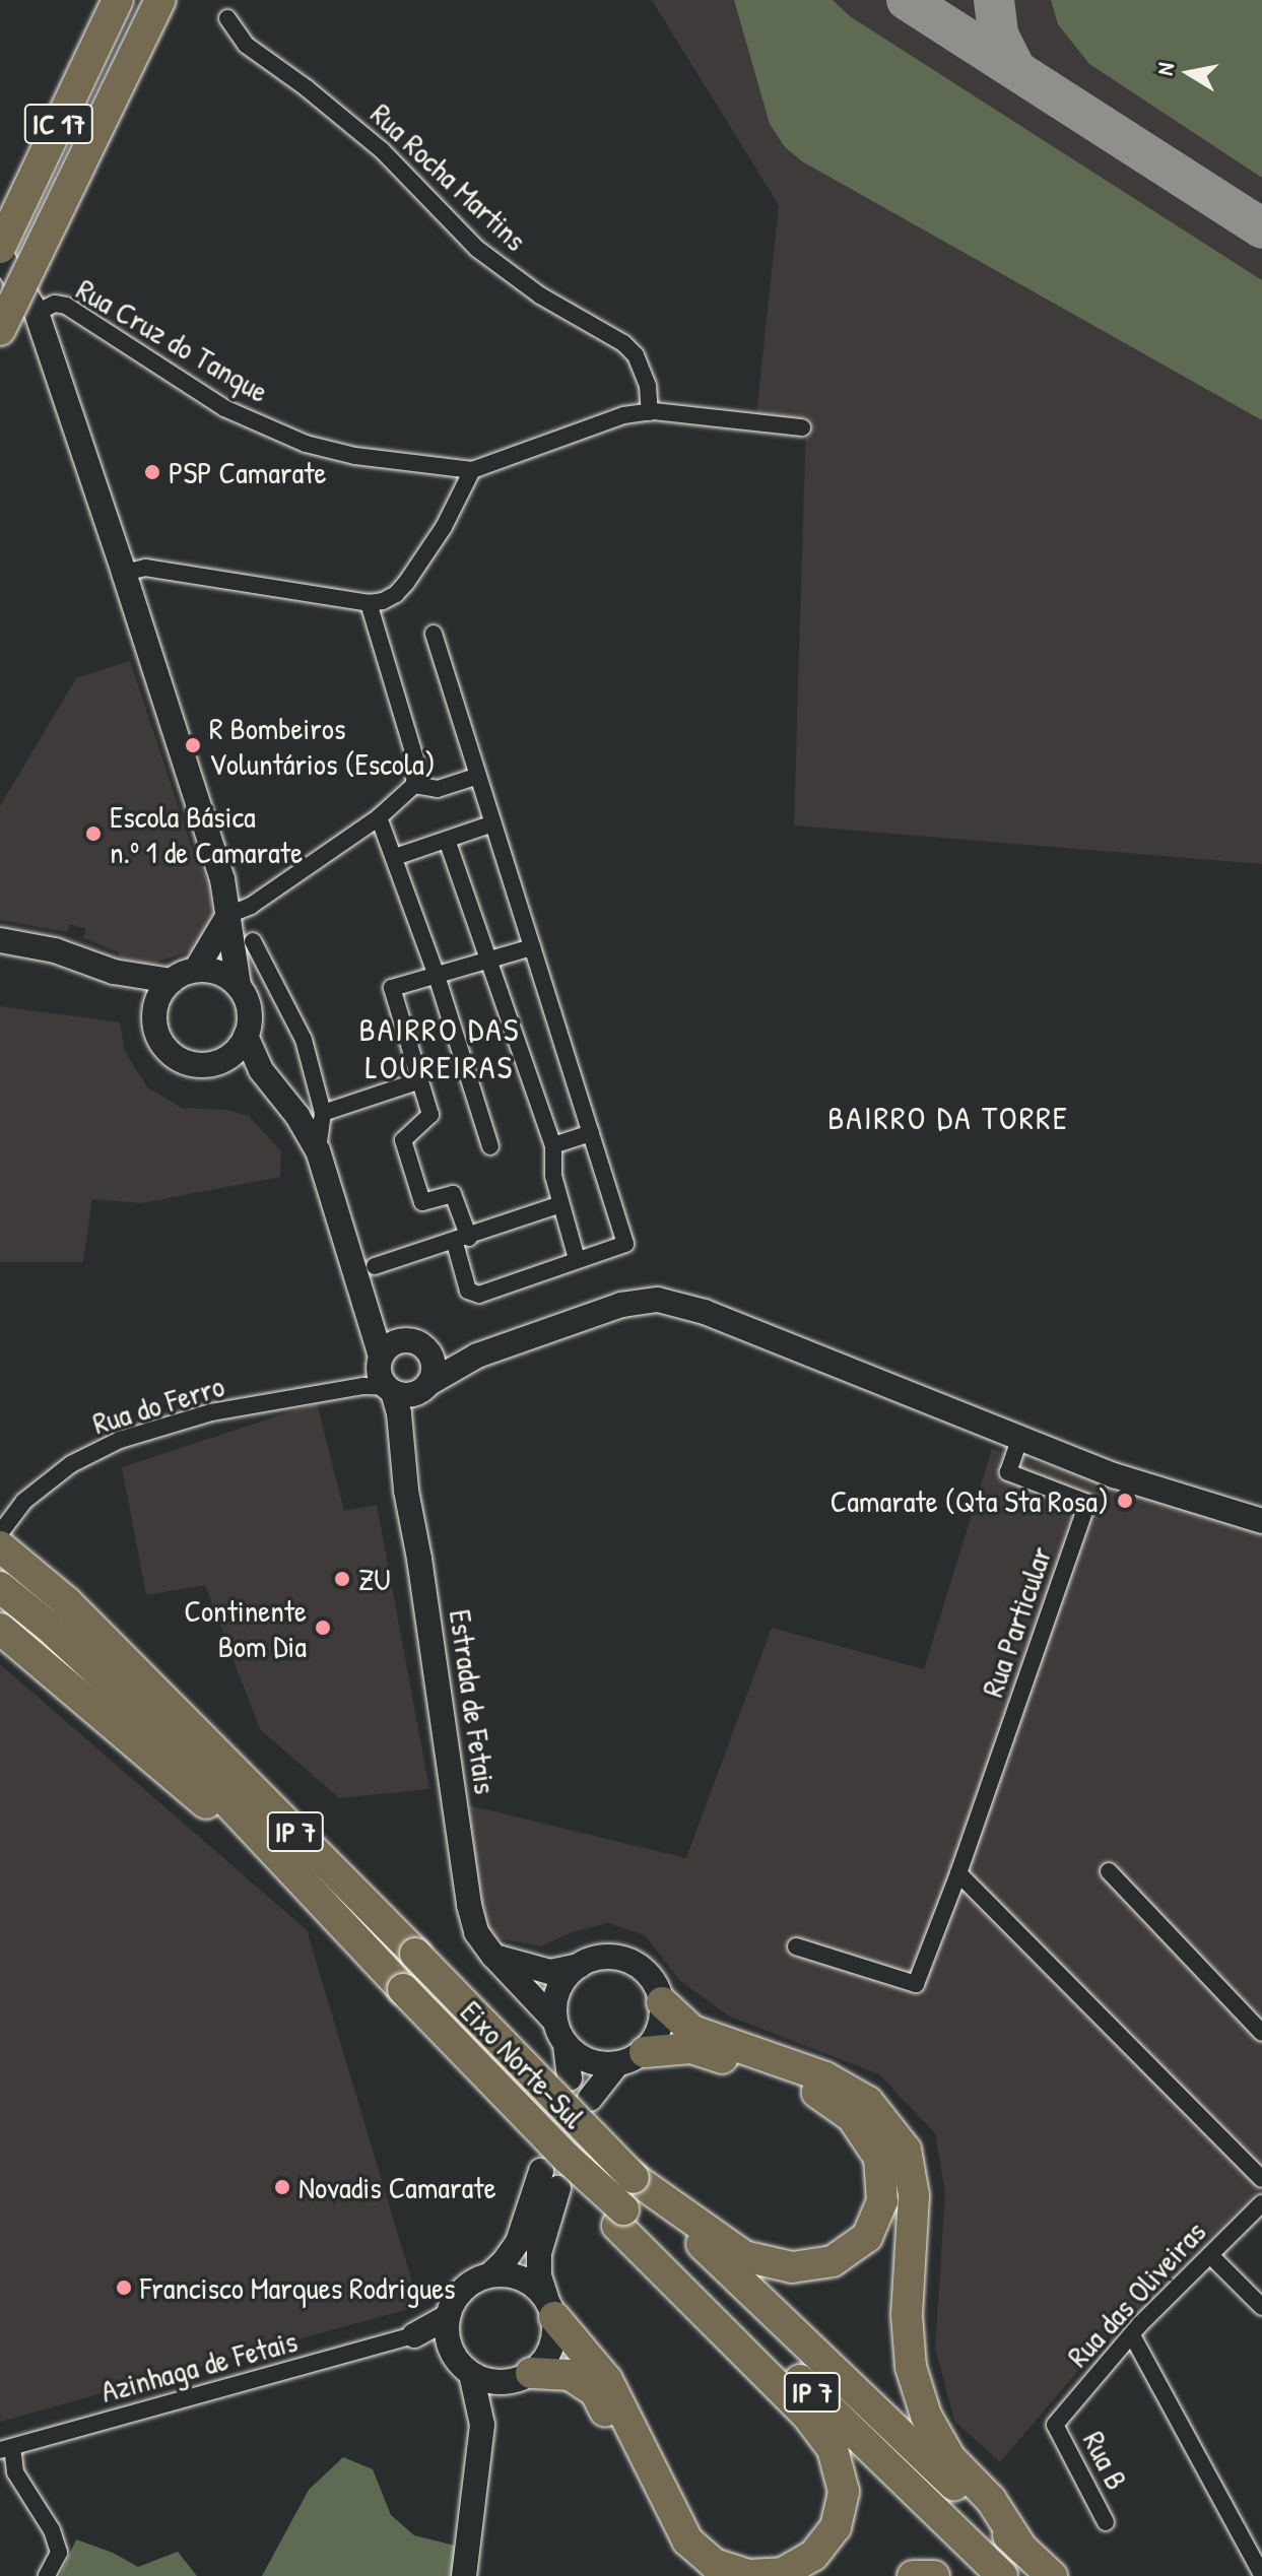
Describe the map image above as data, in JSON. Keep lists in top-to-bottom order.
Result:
{
  "streets": {
    "highway": ["IC 17", "IP 7", "Eixo Norte-Sul"],
    "street": [
      "Rua Rocha Martins",
      "Rua Cruz do Tanque",
      "Rua do Ferro",
      "Rua Particular",
      "Estrada de Fetais",
      "Rua das Oliveiras",
      "Azinhaga de Fetais",
      "Rua B"
    ]
  },
  "crossings": [
    ["Rua Rocha Martins", "Rua Cruz do Tanque"],
    ["Rua do Ferro", "Estrada de Fetais"],
    ["Rua das Oliveiras", "Rua B"]
  ],
  "districts": ["BAIRRO DAS LOUREIRAS", "BAIRRO DA TORRE"],
  "places": [
    "PSP Camarate",
    "R Bombeiros Voluntários (Escola)",
    "Escola Básica n.º 1 de Camarate",
    "Camarate (Qta Sta Rosa)",
    "ZU",
    "Continente Bom Dia",
    "Novadis Camarate",
    "Francisco Marques Rodrigues"
  ],
  "north": "left"
}
